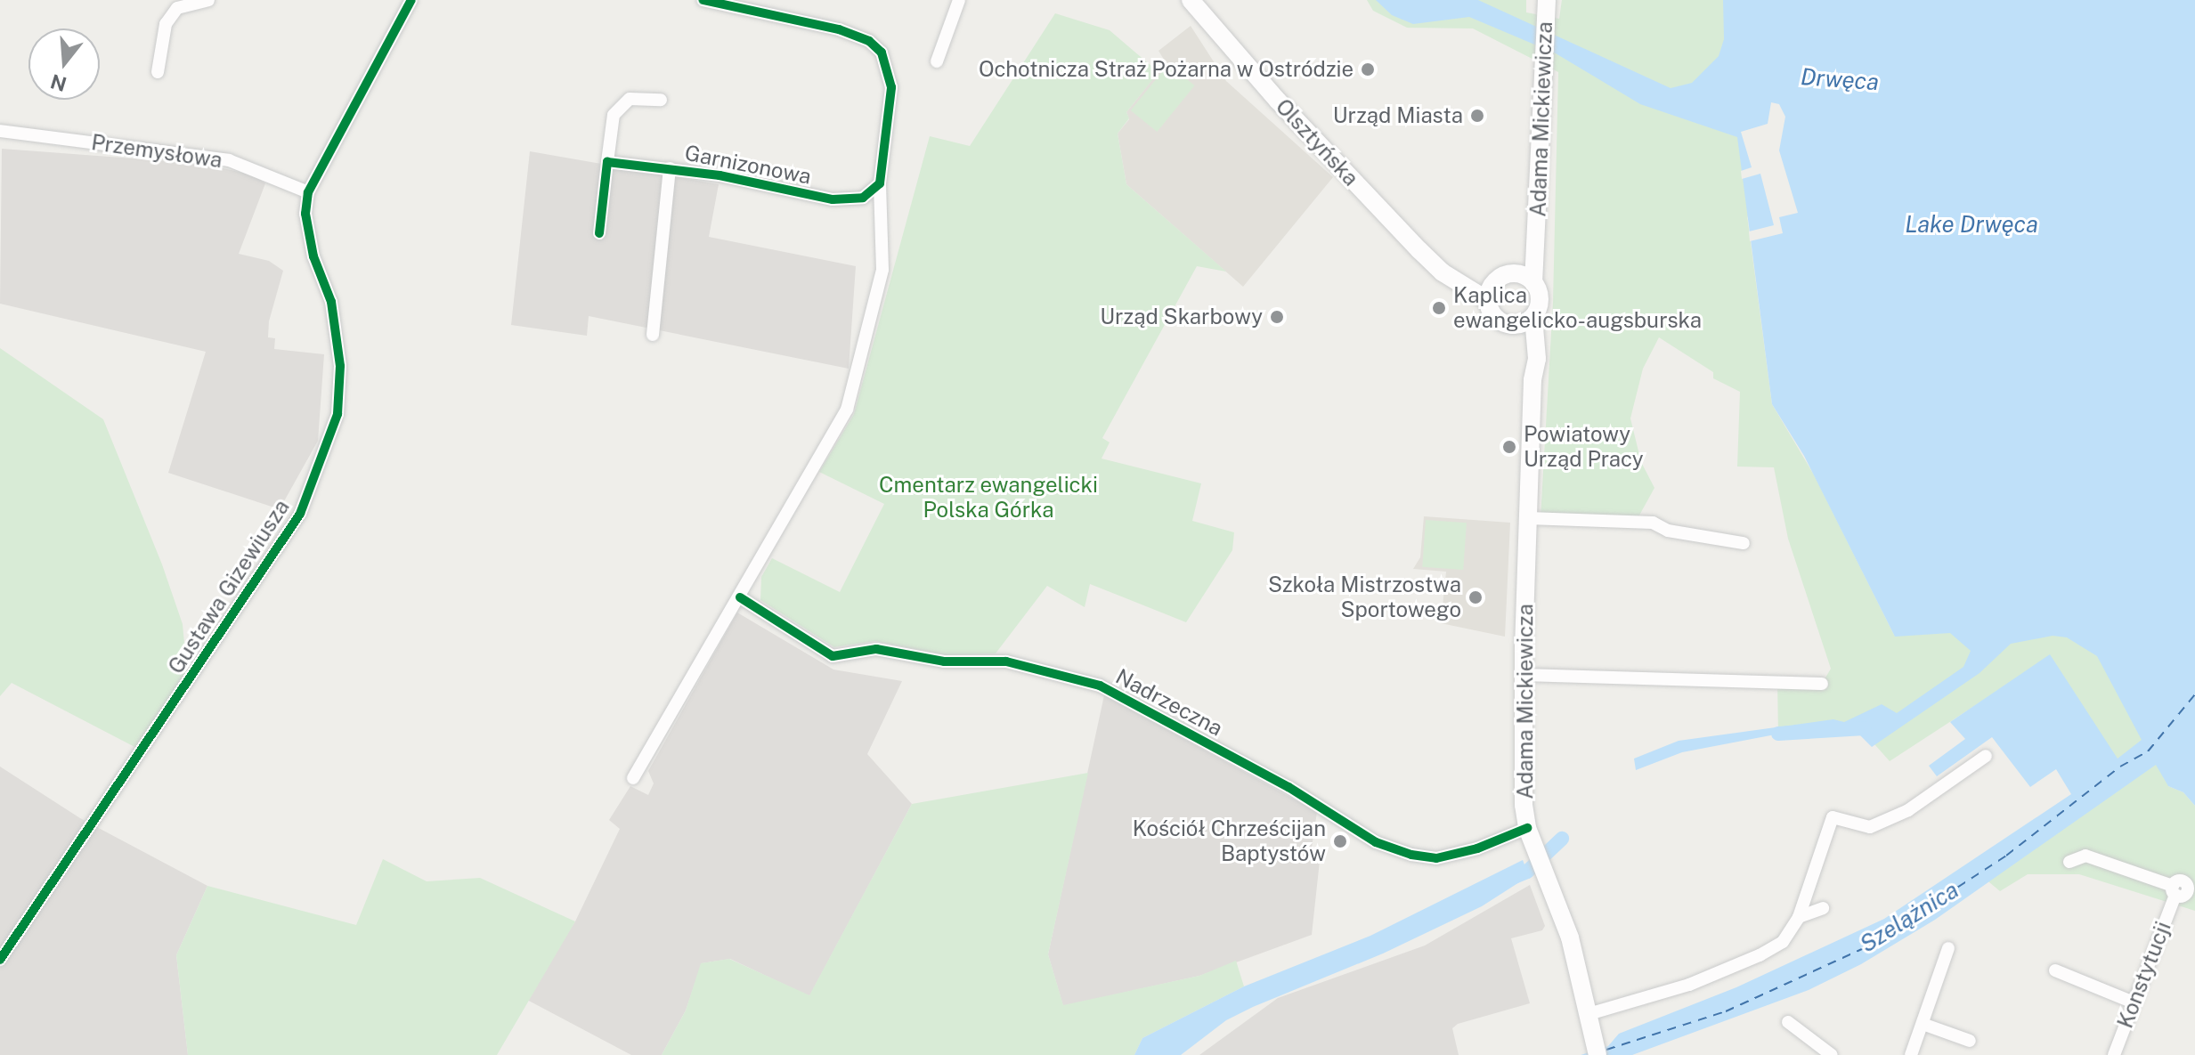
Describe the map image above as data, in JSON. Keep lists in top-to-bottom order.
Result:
{
  "streets": {
    "main road": ["Adama Mickiewicza", "Olsztyńska"],
    "street": [
      "Przemysłowa",
      "Garnizonowa",
      "Gustawa Gizewiusza",
      "Nadrzeczna",
      "Konstytucji"
    ]
  },
  "crossings": [
    ["Adama Mickiewicza", "Olsztyńska"],
    ["Adama Mickiewicza", "Nadrzeczna"],
    ["Przemysłowa", "Gustawa Gizewiusza"]
  ],
  "water": ["Drwęca", "Lake Drwęca", "Szelążnica"],
  "parks": ["Cmentarz ewangelicki Polska Górka"],
  "places": [
    "Ochotnicza Straż Pożarna w Ostródzie",
    "Urząd Miasta",
    "Kaplica ewangelicko-augsburska",
    "Urząd Skarbowy",
    "Powiatowy Urząd Pracy",
    "Szkoła Mistrzostwa Sportowego",
    "Kościół Chrześcijan Baptystów"
  ],
  "north": "bottom"
}
